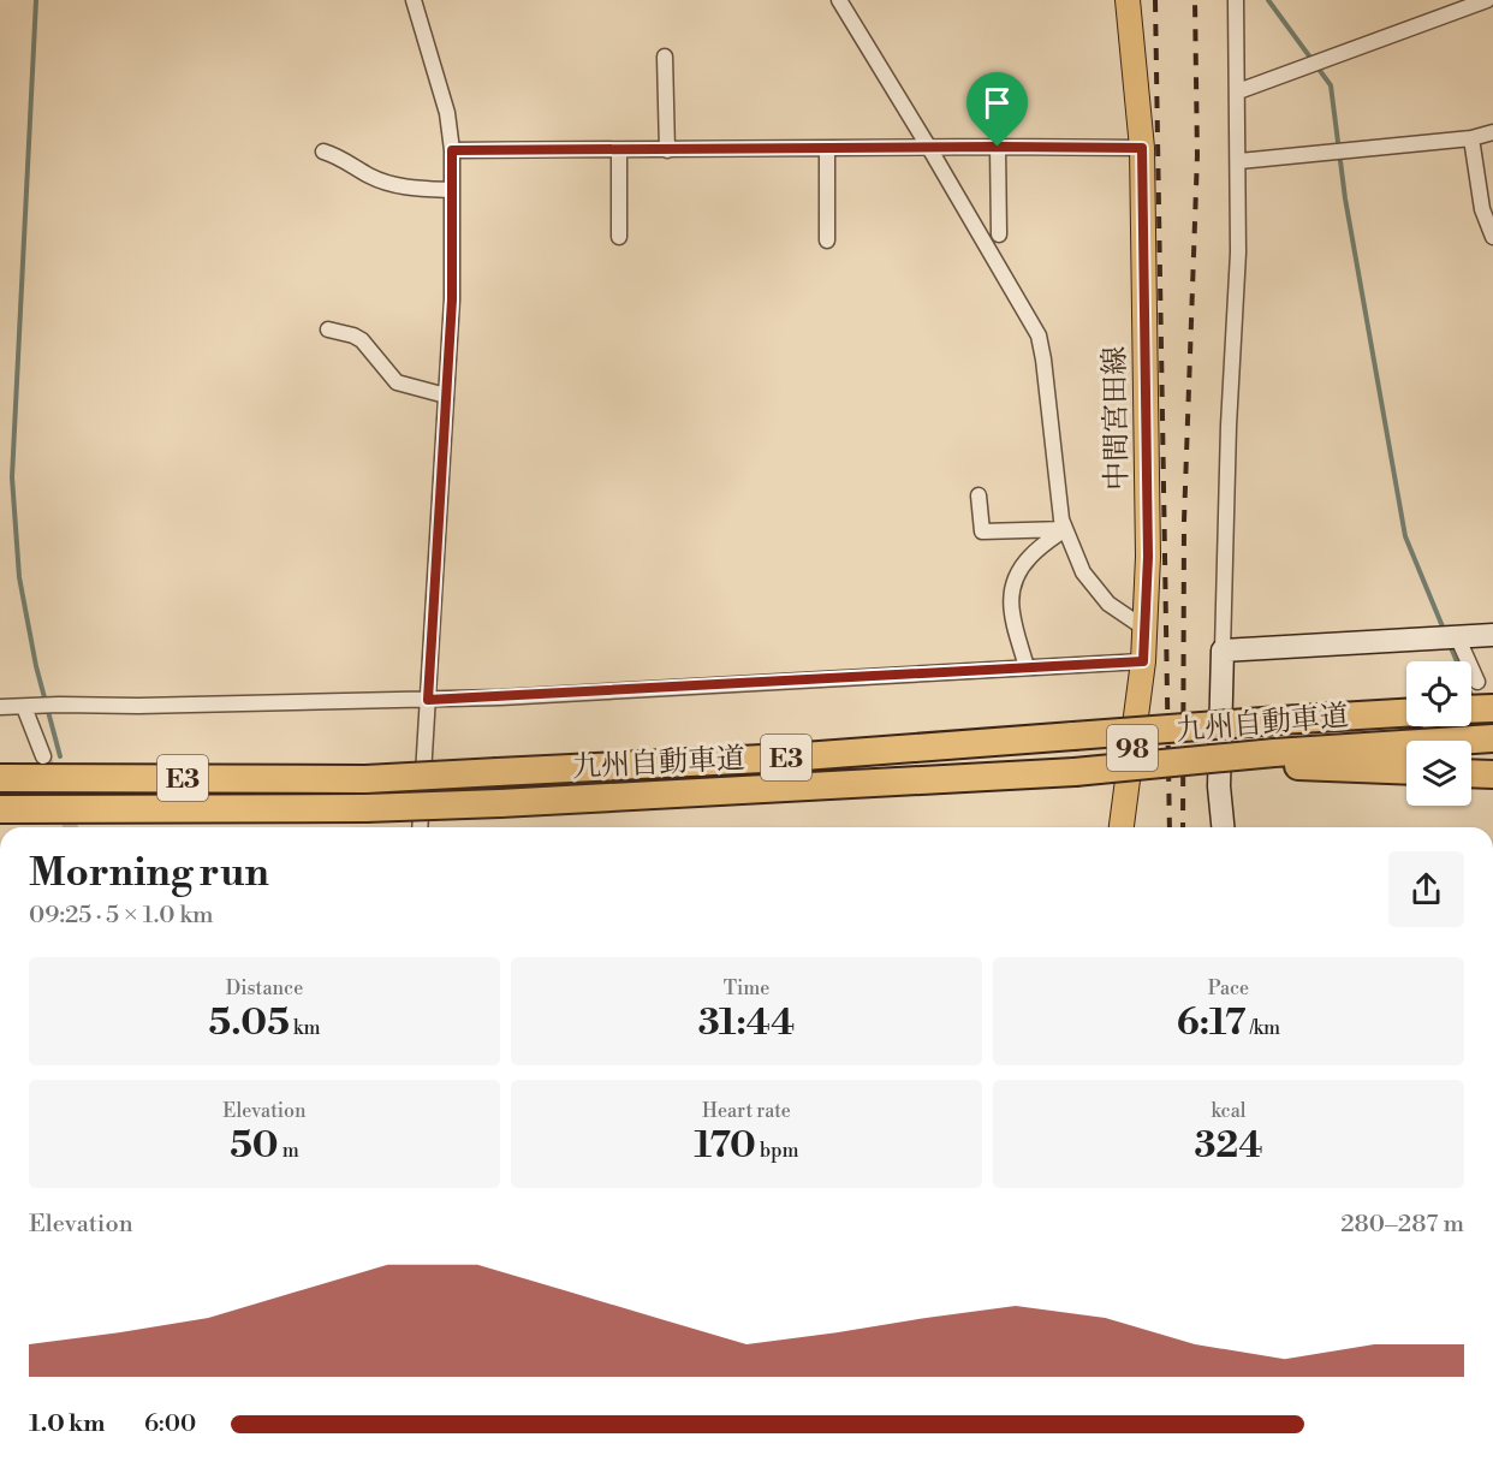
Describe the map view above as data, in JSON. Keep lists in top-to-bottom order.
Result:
{
  "streets": {
    "highway": ["九州自動車道", "E3"],
    "main road": ["中間宮田線", "98"]
  },
  "page": {
    "heading": ["Morning run", "09:25 · 5 × 1.0 km"],
    "stats": [
      ["Distance", "5.05 km"],
      ["Time", "31:44"],
      ["Pace", "6:17 /km"],
      ["Elevation", "50 m"],
      ["Heart rate", "170 bpm"],
      ["kcal", "324"]
    ],
    "chart": ["Elevation", "280–287 m"],
    "list": [
      {
        "name": "1.0 km",
        "note": "6:00"
      }
    ]
  }
}
